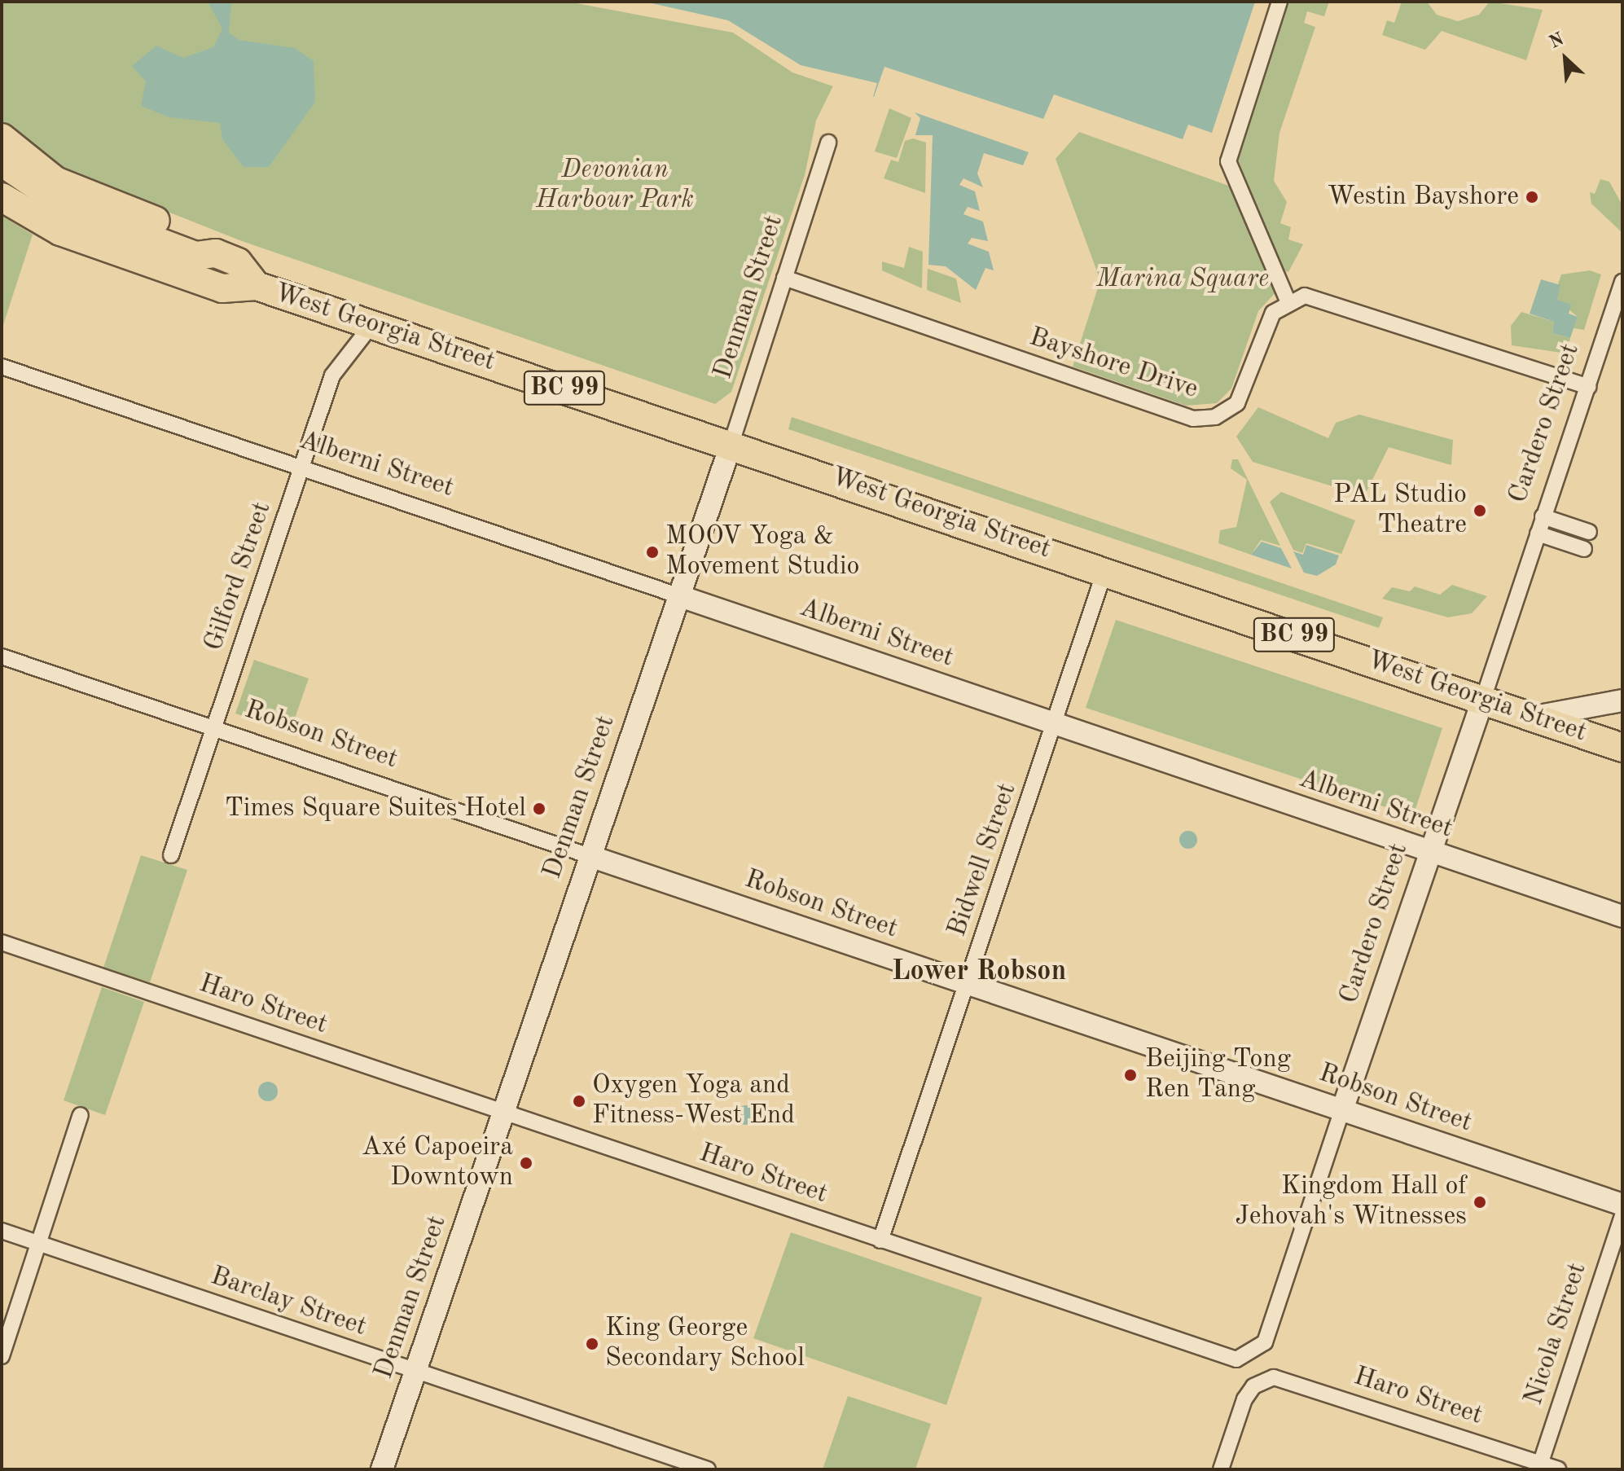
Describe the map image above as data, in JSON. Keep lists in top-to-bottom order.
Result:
{
  "streets": {
    "highway": ["West Georgia Street", "BC 99"],
    "main road": [
      "Denman Street",
      "Cardero Street",
      "Alberni Street",
      "Robson Street"
    ],
    "street": [
      "Bayshore Drive",
      "Gilford Street",
      "Bidwell Street",
      "Haro Street",
      "Barclay Street",
      "Nicola Street"
    ]
  },
  "crossings": [
    ["Denman Street", "West Georgia Street"],
    ["Denman Street", "Bayshore Drive"],
    ["Denman Street", "Alberni Street"],
    ["Denman Street", "Robson Street"],
    ["Denman Street", "Haro Street"],
    ["Denman Street", "Barclay Street"],
    ["West Georgia Street", "Cardero Street"],
    ["West Georgia Street", "Gilford Street"],
    ["West Georgia Street", "Bidwell Street"],
    ["Cardero Street", "Alberni Street"],
    ["Cardero Street", "Robson Street"],
    ["Cardero Street", "Haro Street"],
    ["Alberni Street", "Gilford Street"],
    ["Alberni Street", "Bidwell Street"],
    ["Gilford Street", "Robson Street"],
    ["Robson Street", "Bidwell Street"],
    ["Bidwell Street", "Haro Street"],
    ["Haro Street", "Nicola Street"]
  ],
  "districts": ["Lower Robson"],
  "parks": ["Devonian Harbour Park", "Marina Square"],
  "places": [
    "Westin Bayshore",
    "PAL Studio Theatre",
    "MOOV Yoga & Movement Studio",
    "Times Square Suites Hotel",
    "Beijing Tong Ren Tang",
    "Oxygen Yoga and Fitness-West End",
    "Axé Capoeira Downtown",
    "Kingdom Hall of Jehovah's Witnesses",
    "King George Secondary School"
  ],
  "north": "top left"
}
